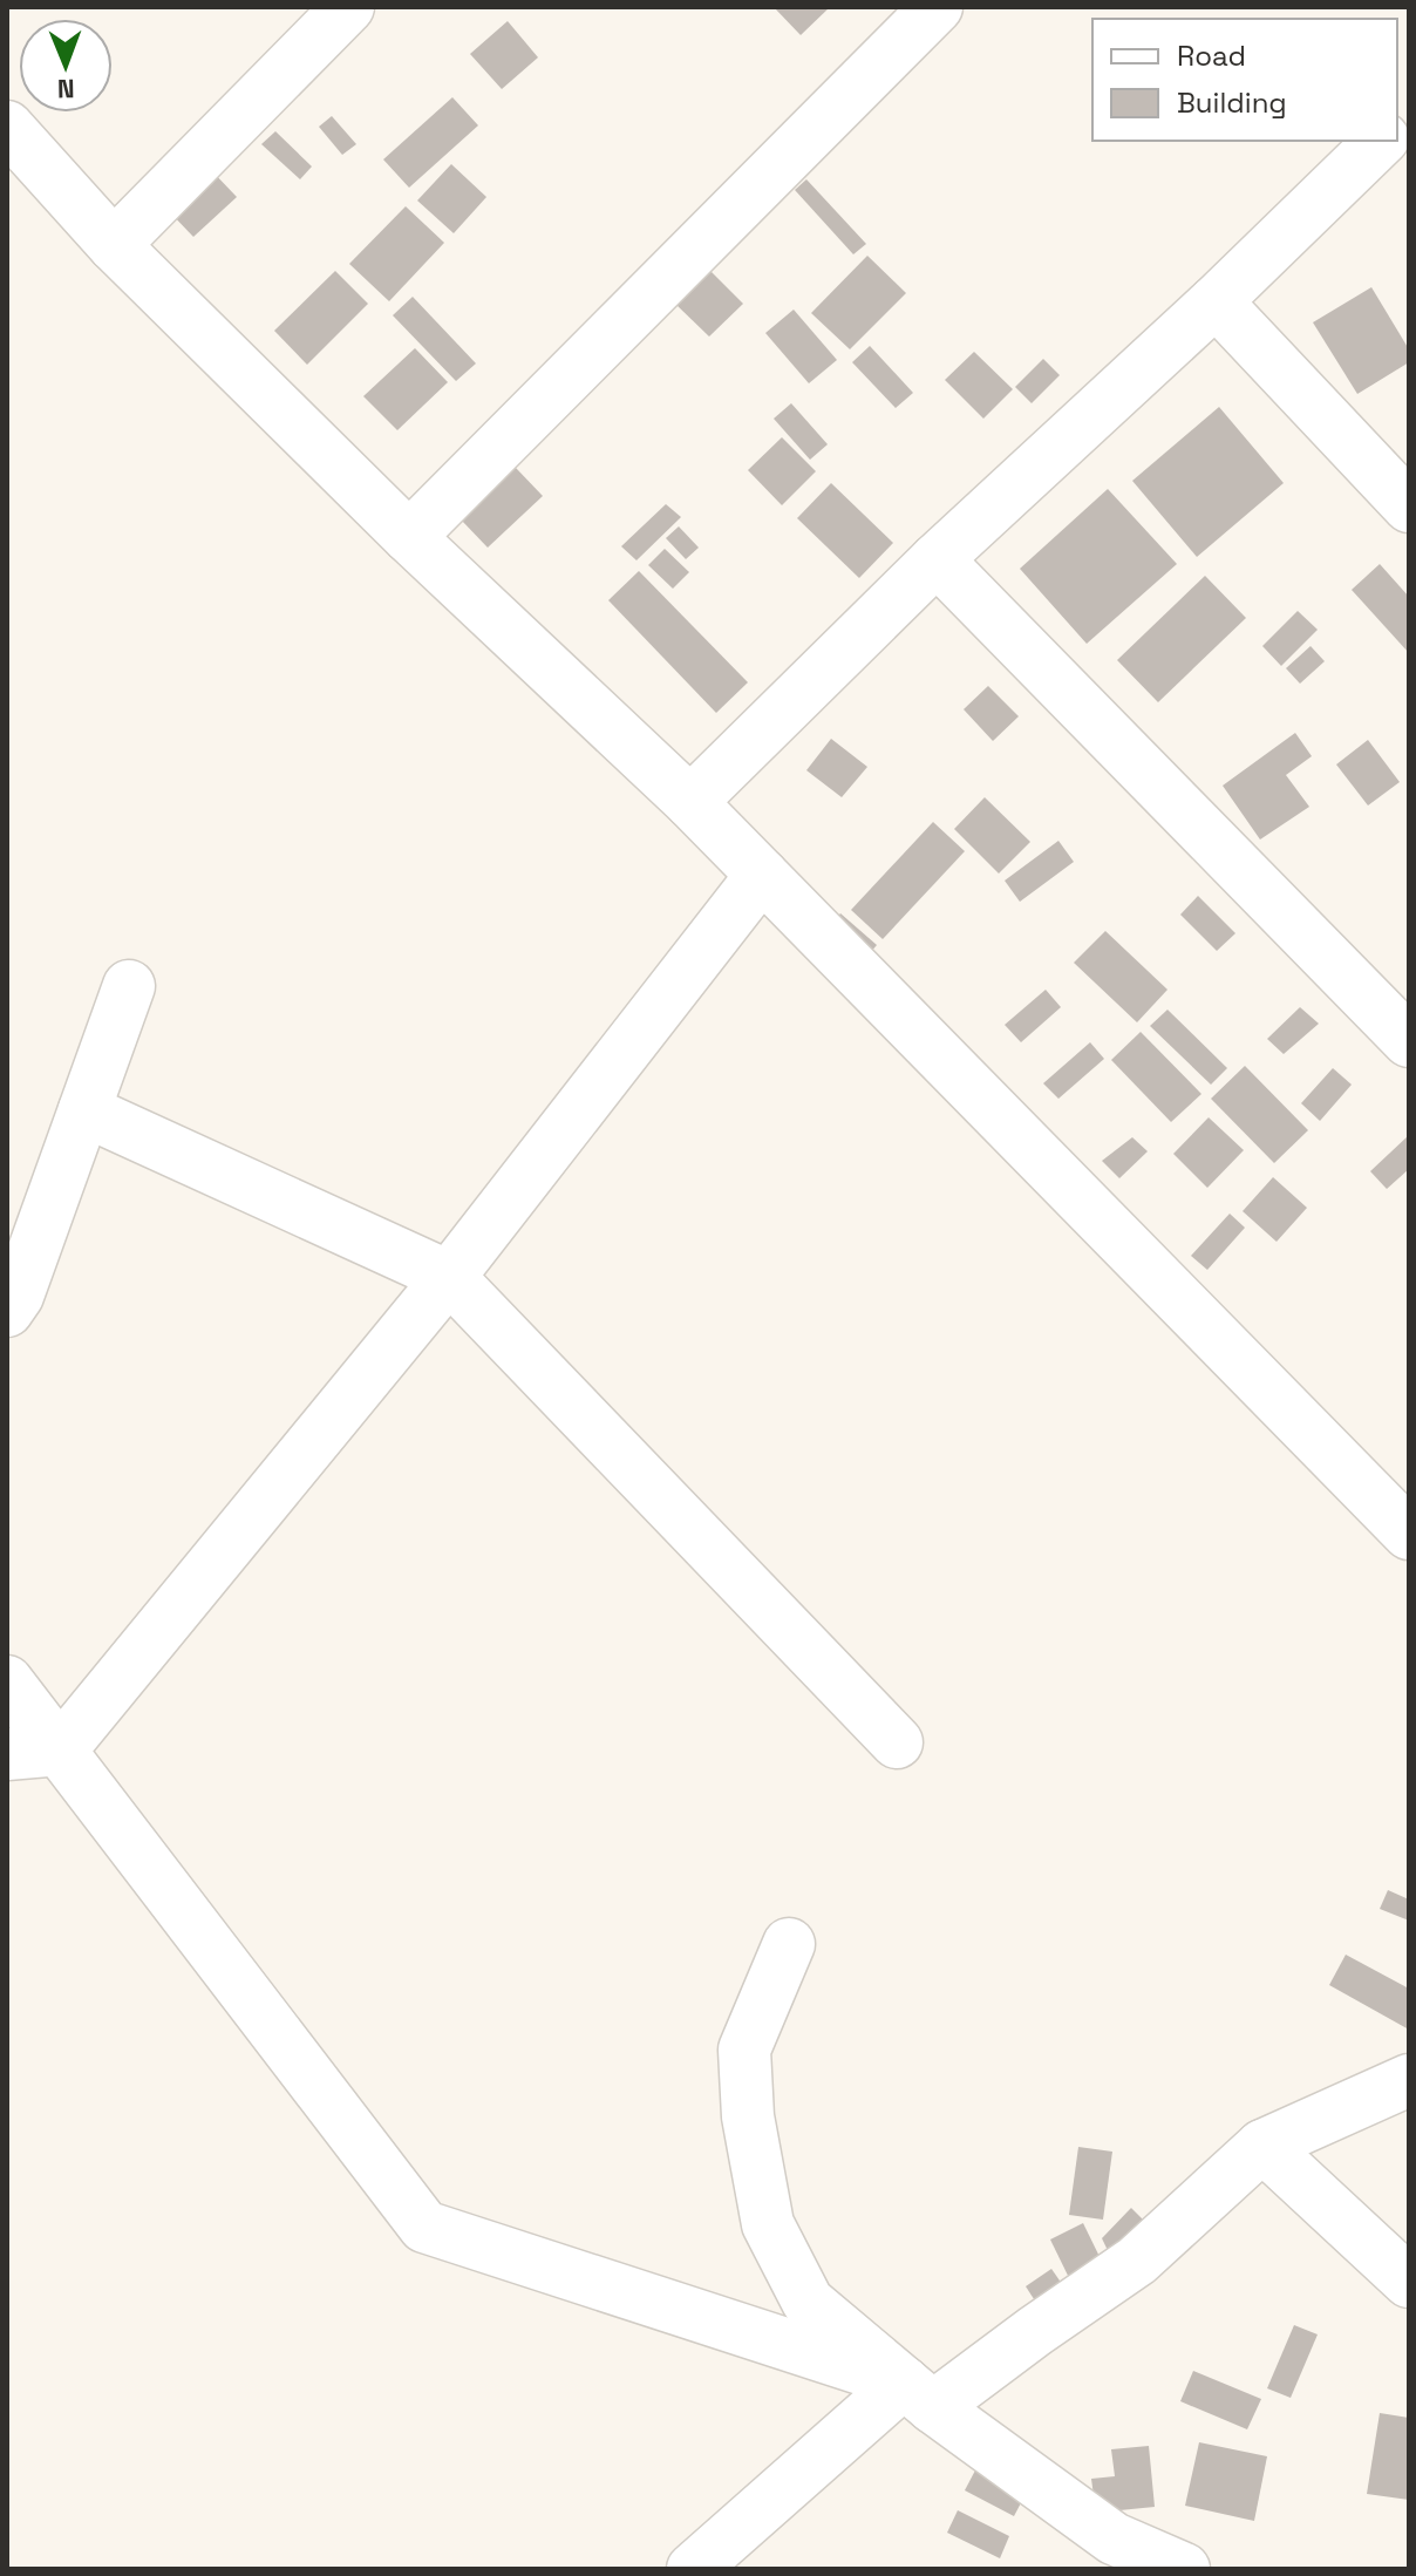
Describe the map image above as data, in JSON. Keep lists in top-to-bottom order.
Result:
{
  "legend": ["Road", "Building"],
  "north": "bottom"
}
